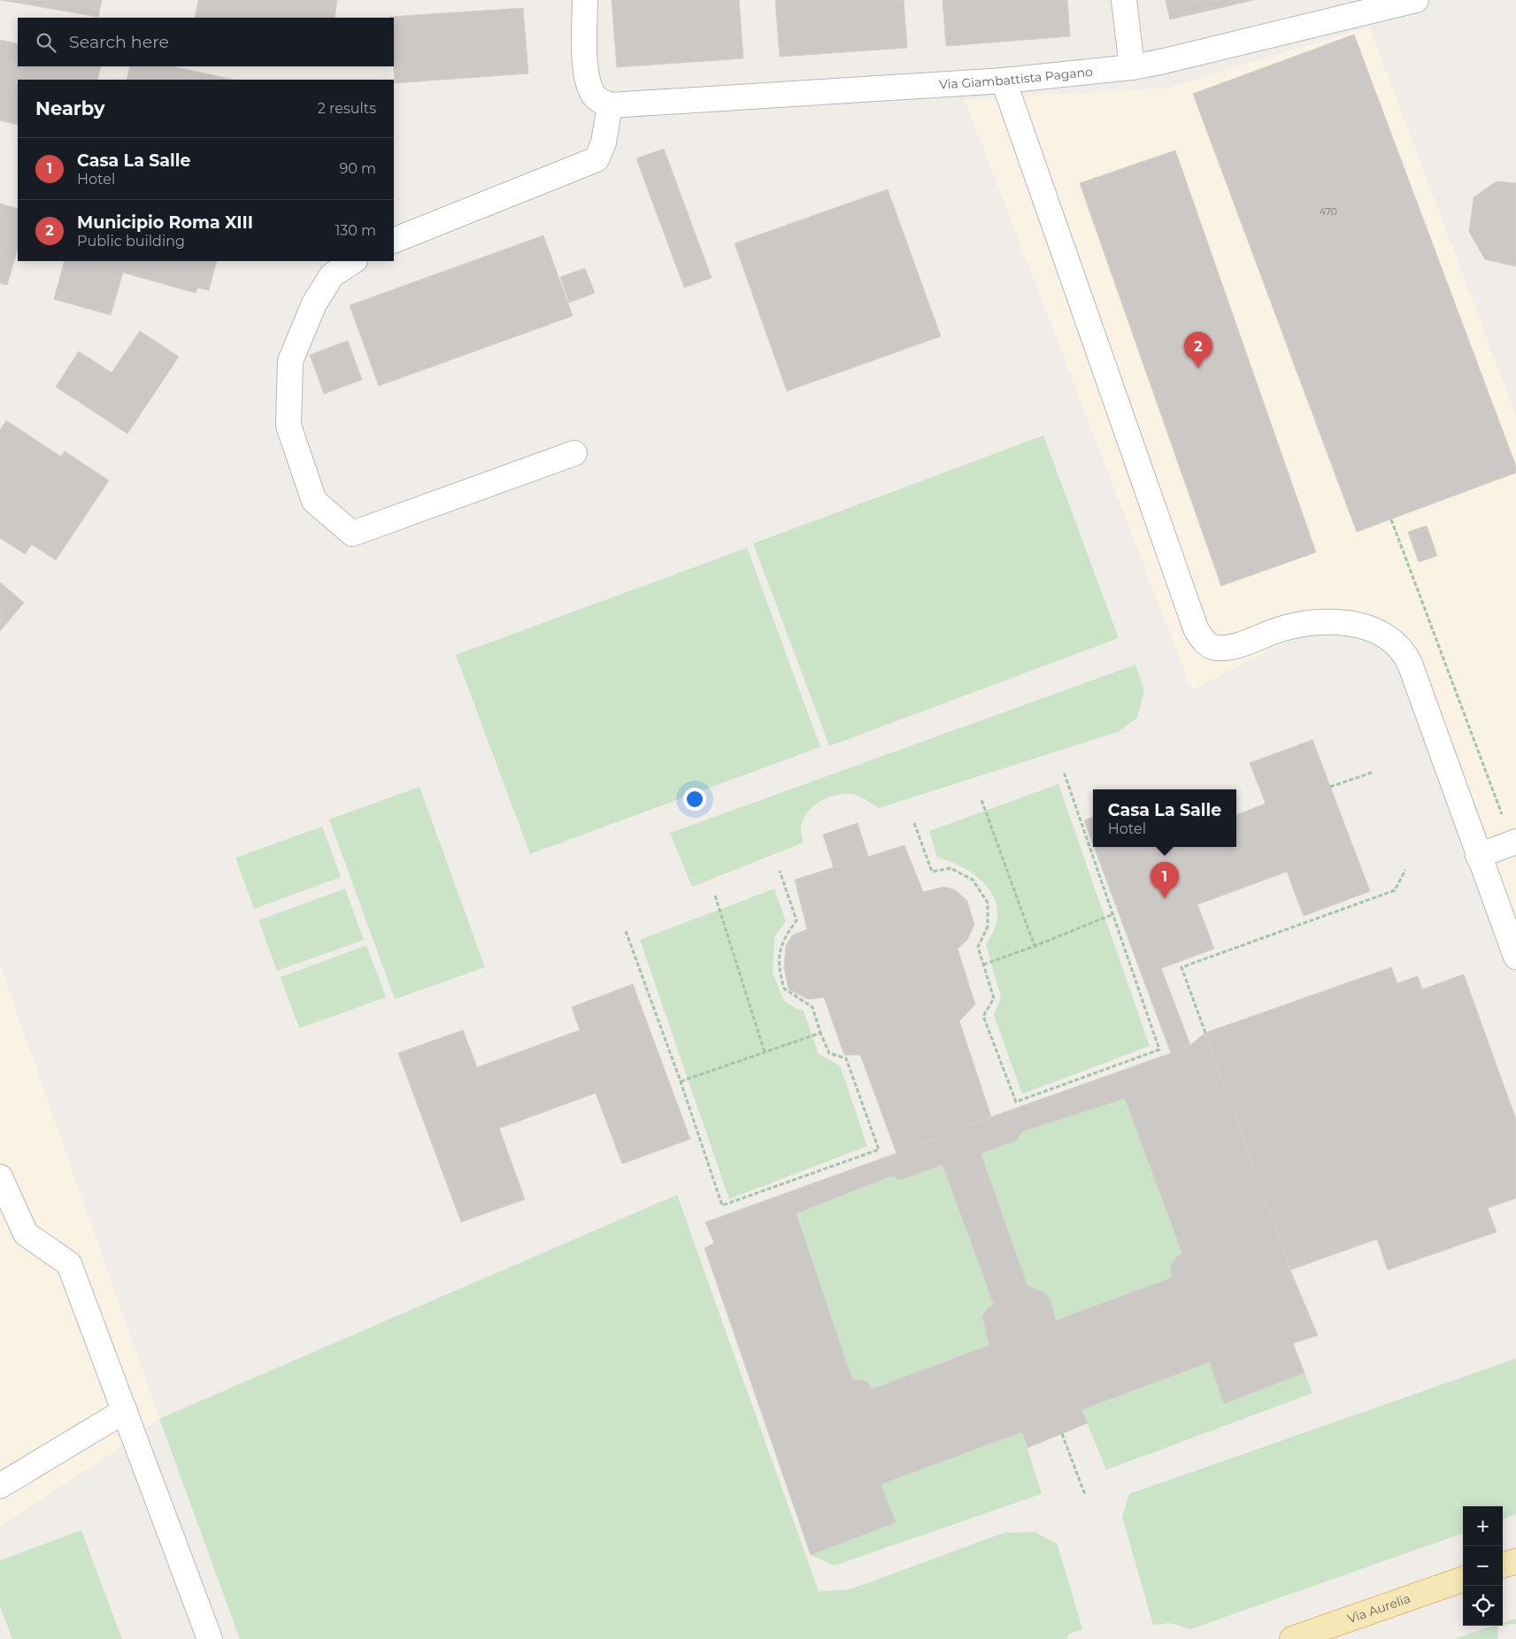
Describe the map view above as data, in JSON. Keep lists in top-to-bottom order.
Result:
{
  "streets": {
    "main road": ["Via Aurelia"],
    "street": ["Via Giambattista Pagano"]
  },
  "house_numbers": ["470"],
  "page": {
    "search": "Search here",
    "heading": ["Nearby", "2 results"],
    "list": [
      {
        "mark": "1",
        "name": "Casa La Salle",
        "note": "Hotel",
        "value": "90 m"
      },
      {
        "mark": "2",
        "name": "Municipio Roma XIII",
        "note": "Public building",
        "value": "130 m"
      }
    ],
    "pins": ["2", "1"],
    "popup": ["Casa La Salle", "Hotel"],
    "map_buttons": ["+", "−"]
  }
}
